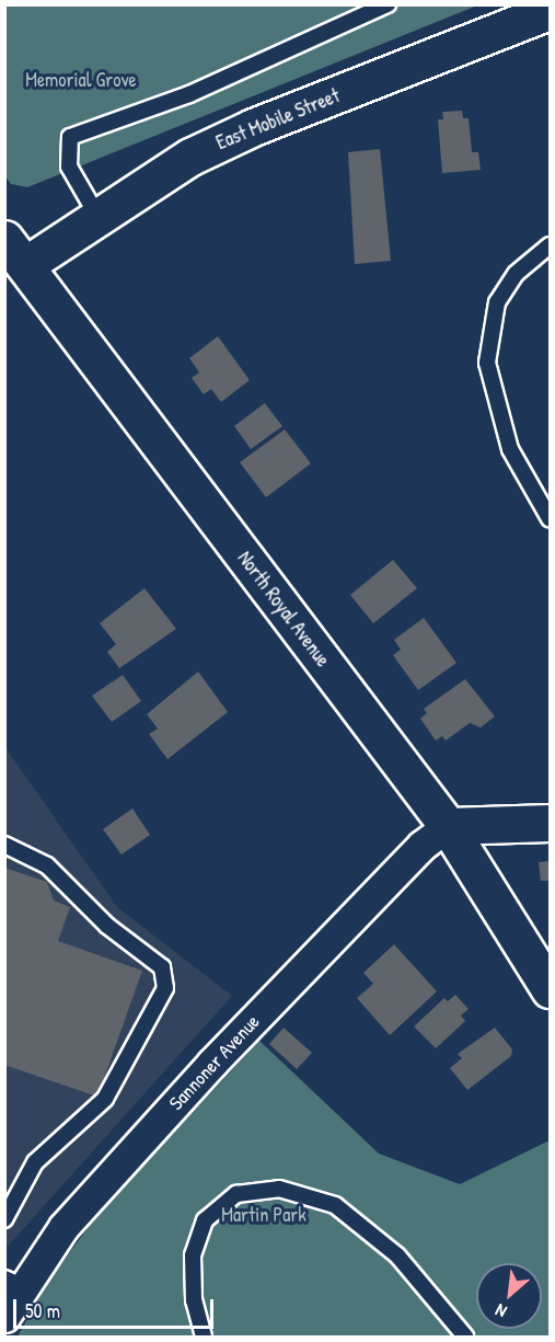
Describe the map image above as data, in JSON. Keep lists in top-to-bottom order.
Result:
{
  "streets": {
    "street": ["East Mobile Street", "North Royal Avenue", "Sannoner Avenue"]
  },
  "crossings": [
    ["East Mobile Street", "North Royal Avenue"],
    ["North Royal Avenue", "Sannoner Avenue"]
  ],
  "parks": ["Memorial Grove", "Martin Park"],
  "scale_bar": "50 m",
  "north": "bottom left"
}
